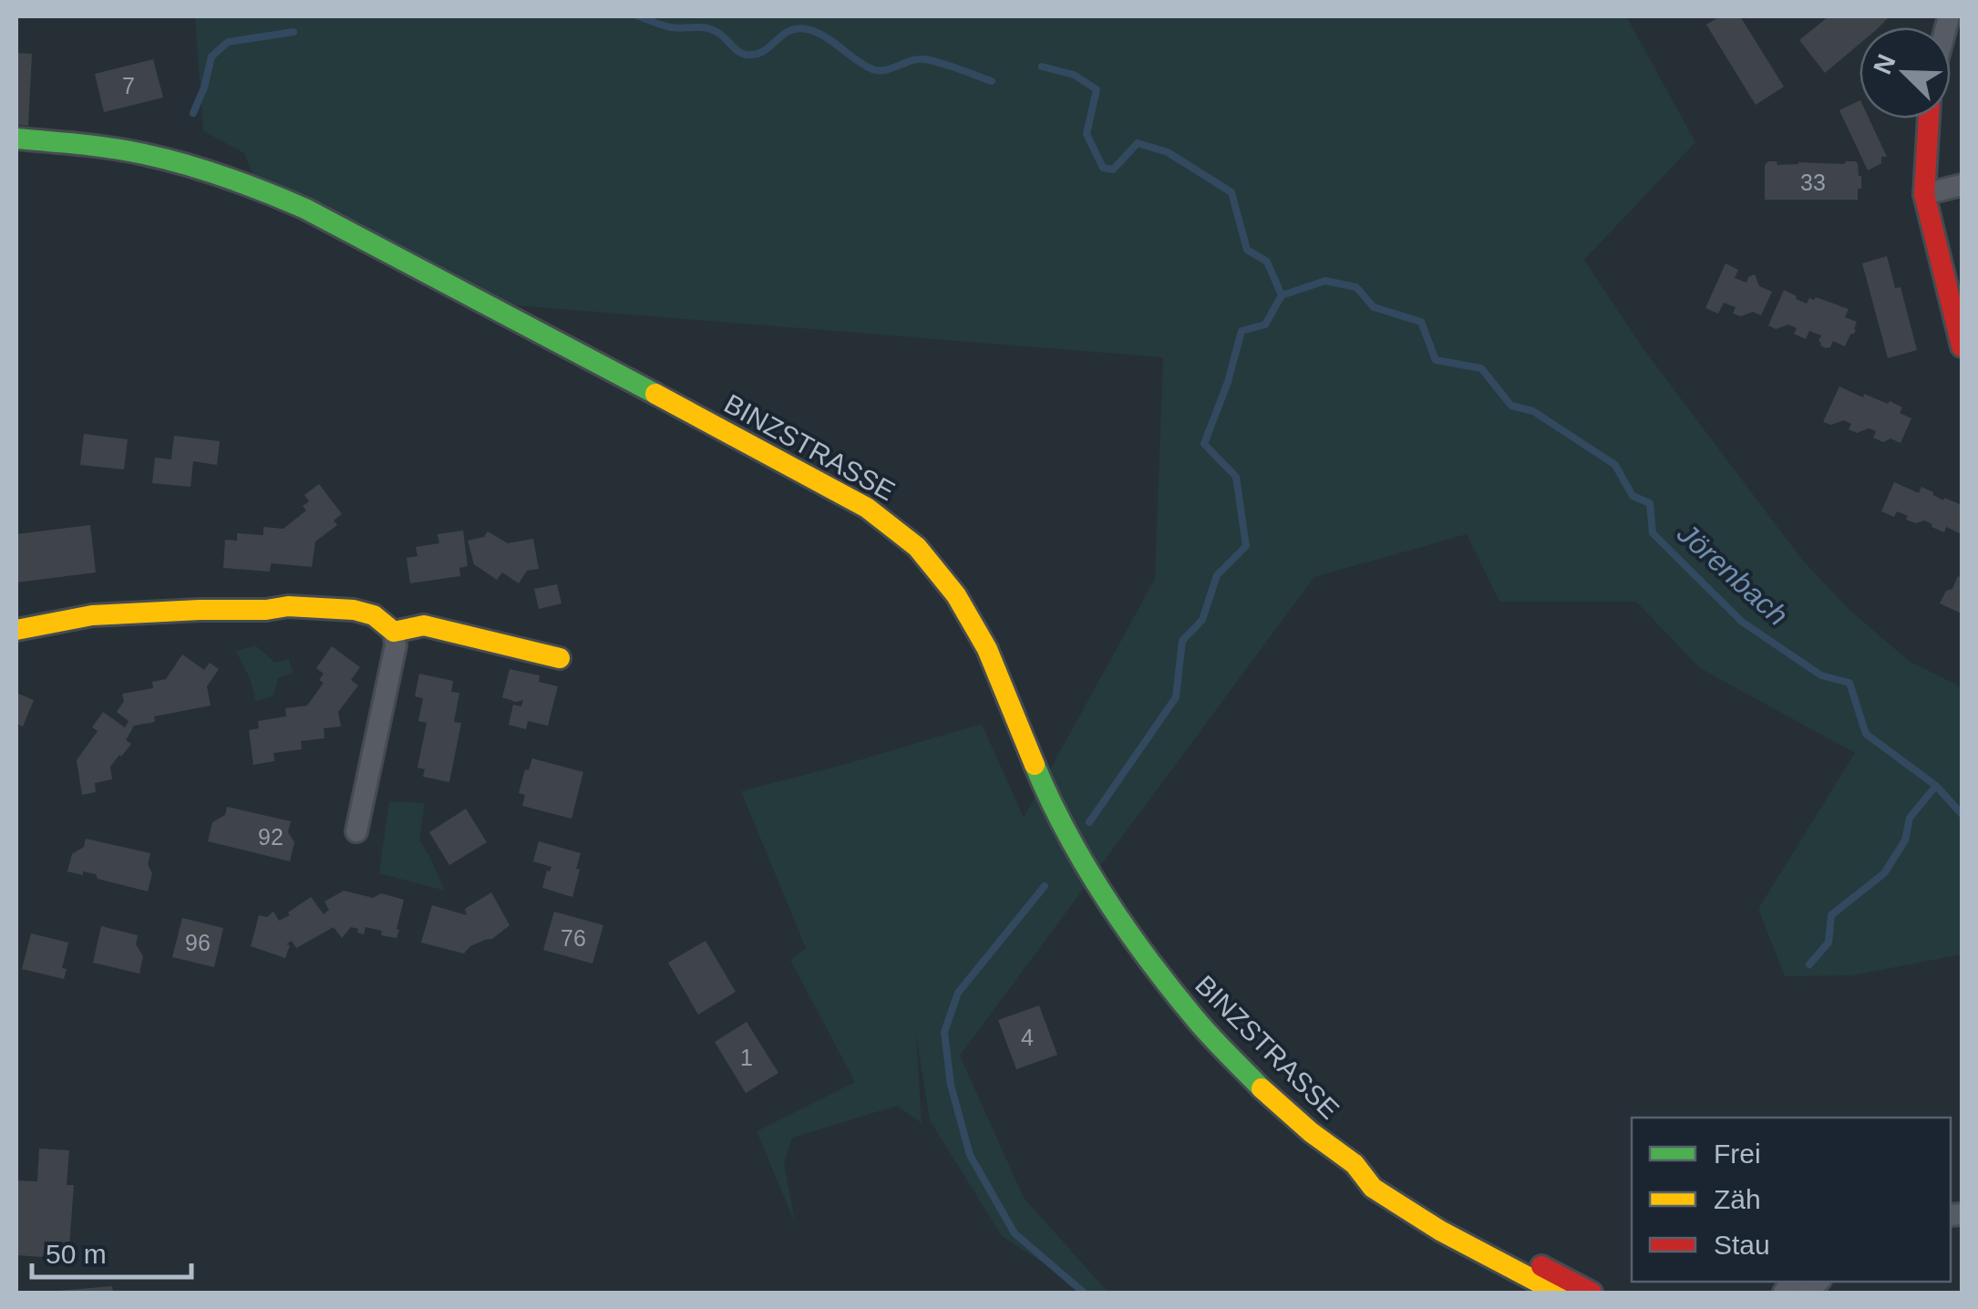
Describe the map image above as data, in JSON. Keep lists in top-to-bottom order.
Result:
{
  "streets": {
    "main road": ["BINZSTRASSE"]
  },
  "water": ["Jörenbach"],
  "house_numbers": [
    "7",
    "33",
    "92",
    "76",
    "96",
    "4",
    "1"
  ],
  "legend": ["Frei", "Zäh", "Stau"],
  "scale_bar": "50 m",
  "north": "top left"
}
